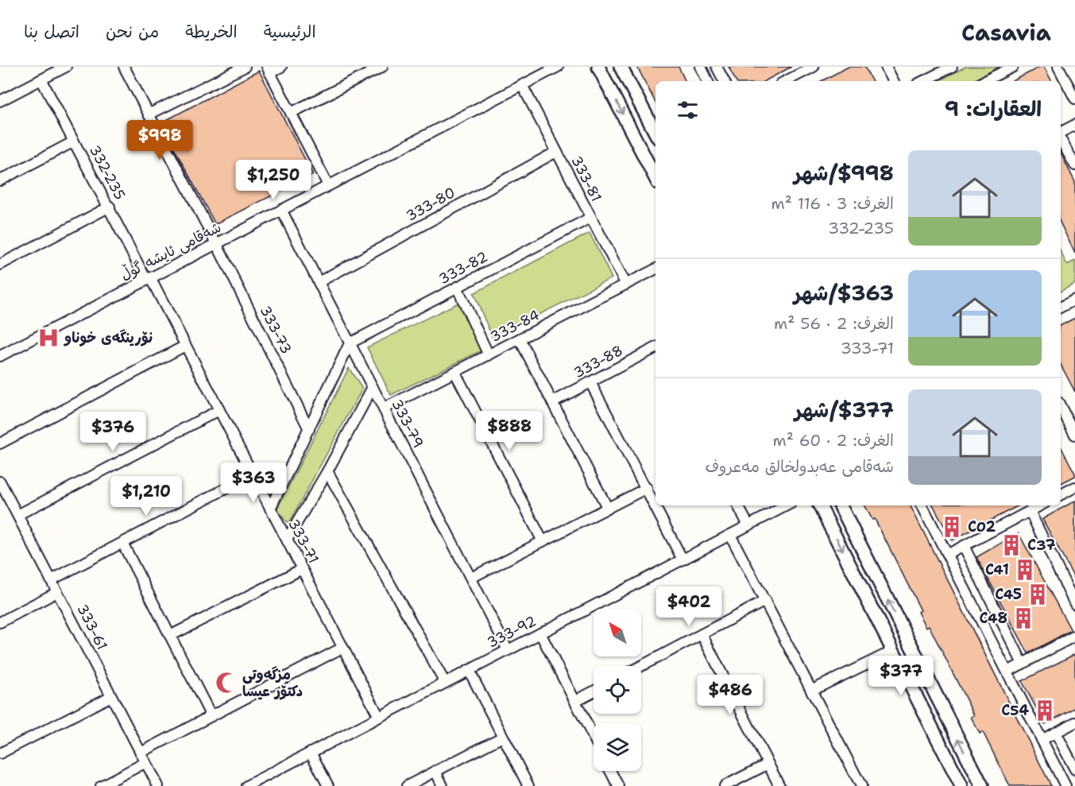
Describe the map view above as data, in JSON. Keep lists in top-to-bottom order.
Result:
{
  "streets": {
    "street": [
      "332-235",
      "333-81",
      "333-80",
      "شەقامی ئایشە گوڵ",
      "333-82",
      "333-84",
      "333-73",
      "333-88",
      "333-79",
      "333-71",
      "333-61",
      "333-92"
    ]
  },
  "crossings": [
    ["332-235", "شەقامی ئایشە گوڵ"],
    ["332-235", "333-71"],
    ["333-81", "333-80"],
    ["333-81", "شەقامی ئایشە گوڵ"],
    ["333-81", "333-82"],
    ["333-81", "333-84"],
    ["333-80", "333-79"],
    ["شەقامی ئایشە گوڵ", "333-73"],
    ["شەقامی ئایشە گوڵ", "333-79"],
    ["شەقامی ئایشە گوڵ", "333-71"],
    ["333-82", "333-79"],
    ["333-84", "333-79"],
    ["333-79", "333-92"],
    ["333-71", "333-92"]
  ],
  "places": {
    "hospital": ["نۆرینگەی خوناو"],
    "building": [
      "C02",
      "C37",
      "C41",
      "C45",
      "C48",
      "C54"
    ],
    "mosque": ["مزگەوتی دکتۆر عیسا"]
  },
  "north": "top left",
  "page": {
    "header": "Casavia",
    "nav": [
      "الرئيسية",
      "الخريطة",
      "من نحن",
      "اتصل بنا"
    ],
    "heading": "العقارات: 9",
    "price": [
      "$998",
      "$1,250",
      "$888",
      "$376",
      "$363",
      "$1,210",
      "$402",
      "$377",
      "$486"
    ],
    "list": [
      {
        "name": "$998/شهر",
        "note": "الغرف: 3 · 116 m² · 332-235"
      },
      {
        "name": "$363/شهر",
        "note": "الغرف: 2 · 56 m² · 333-71"
      },
      {
        "name": "$377/شهر",
        "note": "الغرف: 2 · 60 m² · شەقامی عەبدولخالق مەعروف"
      }
    ]
  }
}
